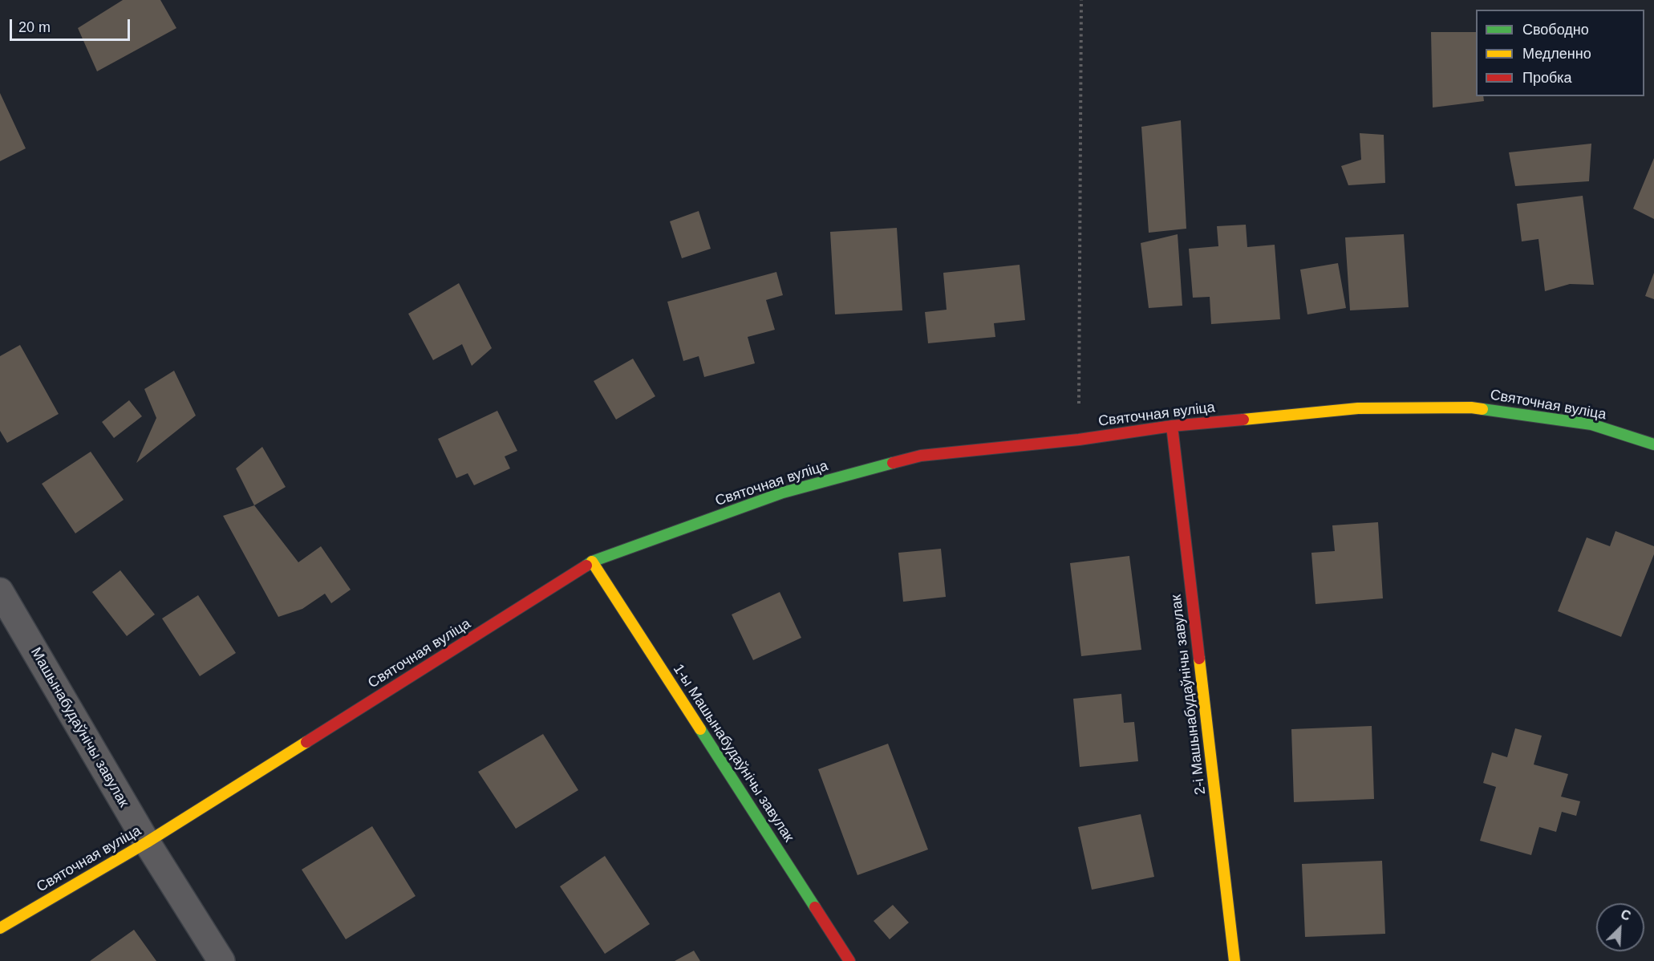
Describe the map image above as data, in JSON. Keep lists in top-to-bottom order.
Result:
{
  "streets": {
    "street": [
      "Святочная вуліца",
      "2-і Машынабудаўнічы завулак",
      "Машынабудаўнічы завулак",
      "1-ы Машынабудаўнічы завулак"
    ]
  },
  "crossings": [
    ["Святочная вуліца", "2-і Машынабудаўнічы завулак"],
    ["Святочная вуліца", "Машынабудаўнічы завулак"],
    ["Святочная вуліца", "1-ы Машынабудаўнічы завулак"]
  ],
  "legend": ["Свободно", "Медленно", "Пробка"],
  "scale_bar": "20 m",
  "north": "top right"
}
